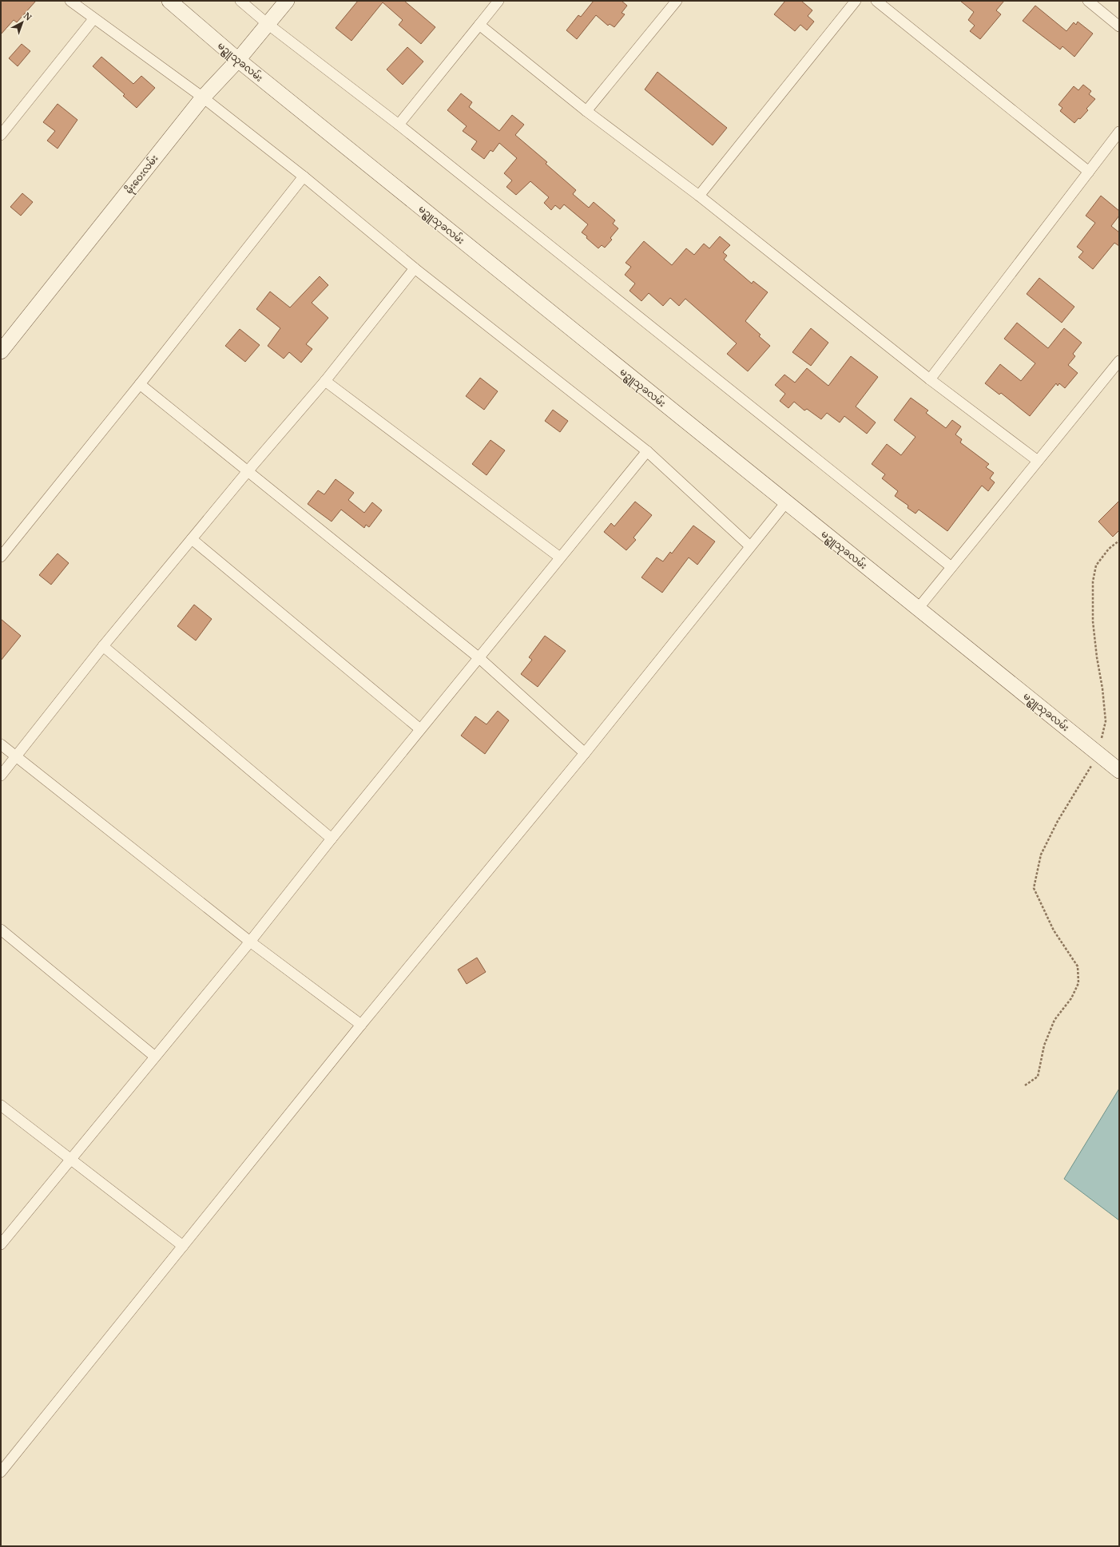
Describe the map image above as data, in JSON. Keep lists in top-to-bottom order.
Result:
{
  "streets": {
    "street": ["မဥ္ဇူသုခလမ်း", "မိုးဝေးလမ်း"]
  },
  "crossings": [
    ["မဥ္ဇူသုခလမ်း", "မိုးဝေးလမ်း"]
  ],
  "north": "top right"
}
